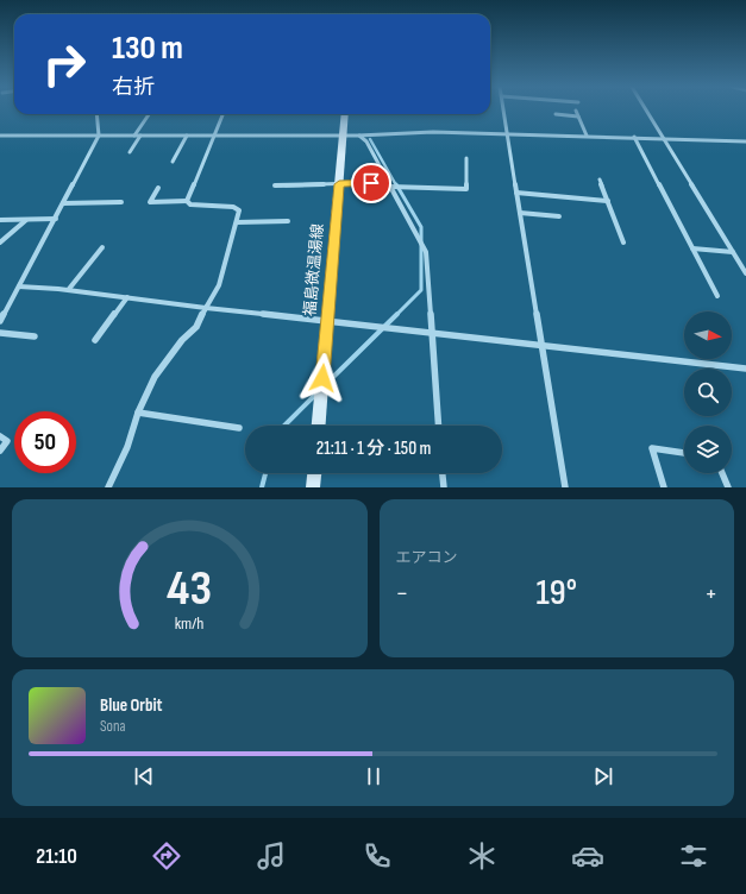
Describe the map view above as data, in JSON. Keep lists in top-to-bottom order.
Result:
{
  "streets": {
    "main road": ["福島微温湯線"]
  },
  "north": "right",
  "page": {
    "turn": ["130 m", "右折"],
    "limit": "50",
    "trip": "21:11 · 1 分 · 150 m",
    "tile": "エアコン",
    "heat": ["−", "19°", "+"],
    "song": ["Blue Orbit", "Sona"],
    "tabs": "21:10",
    "gauge": ["43", "km/h"]
  }
}
